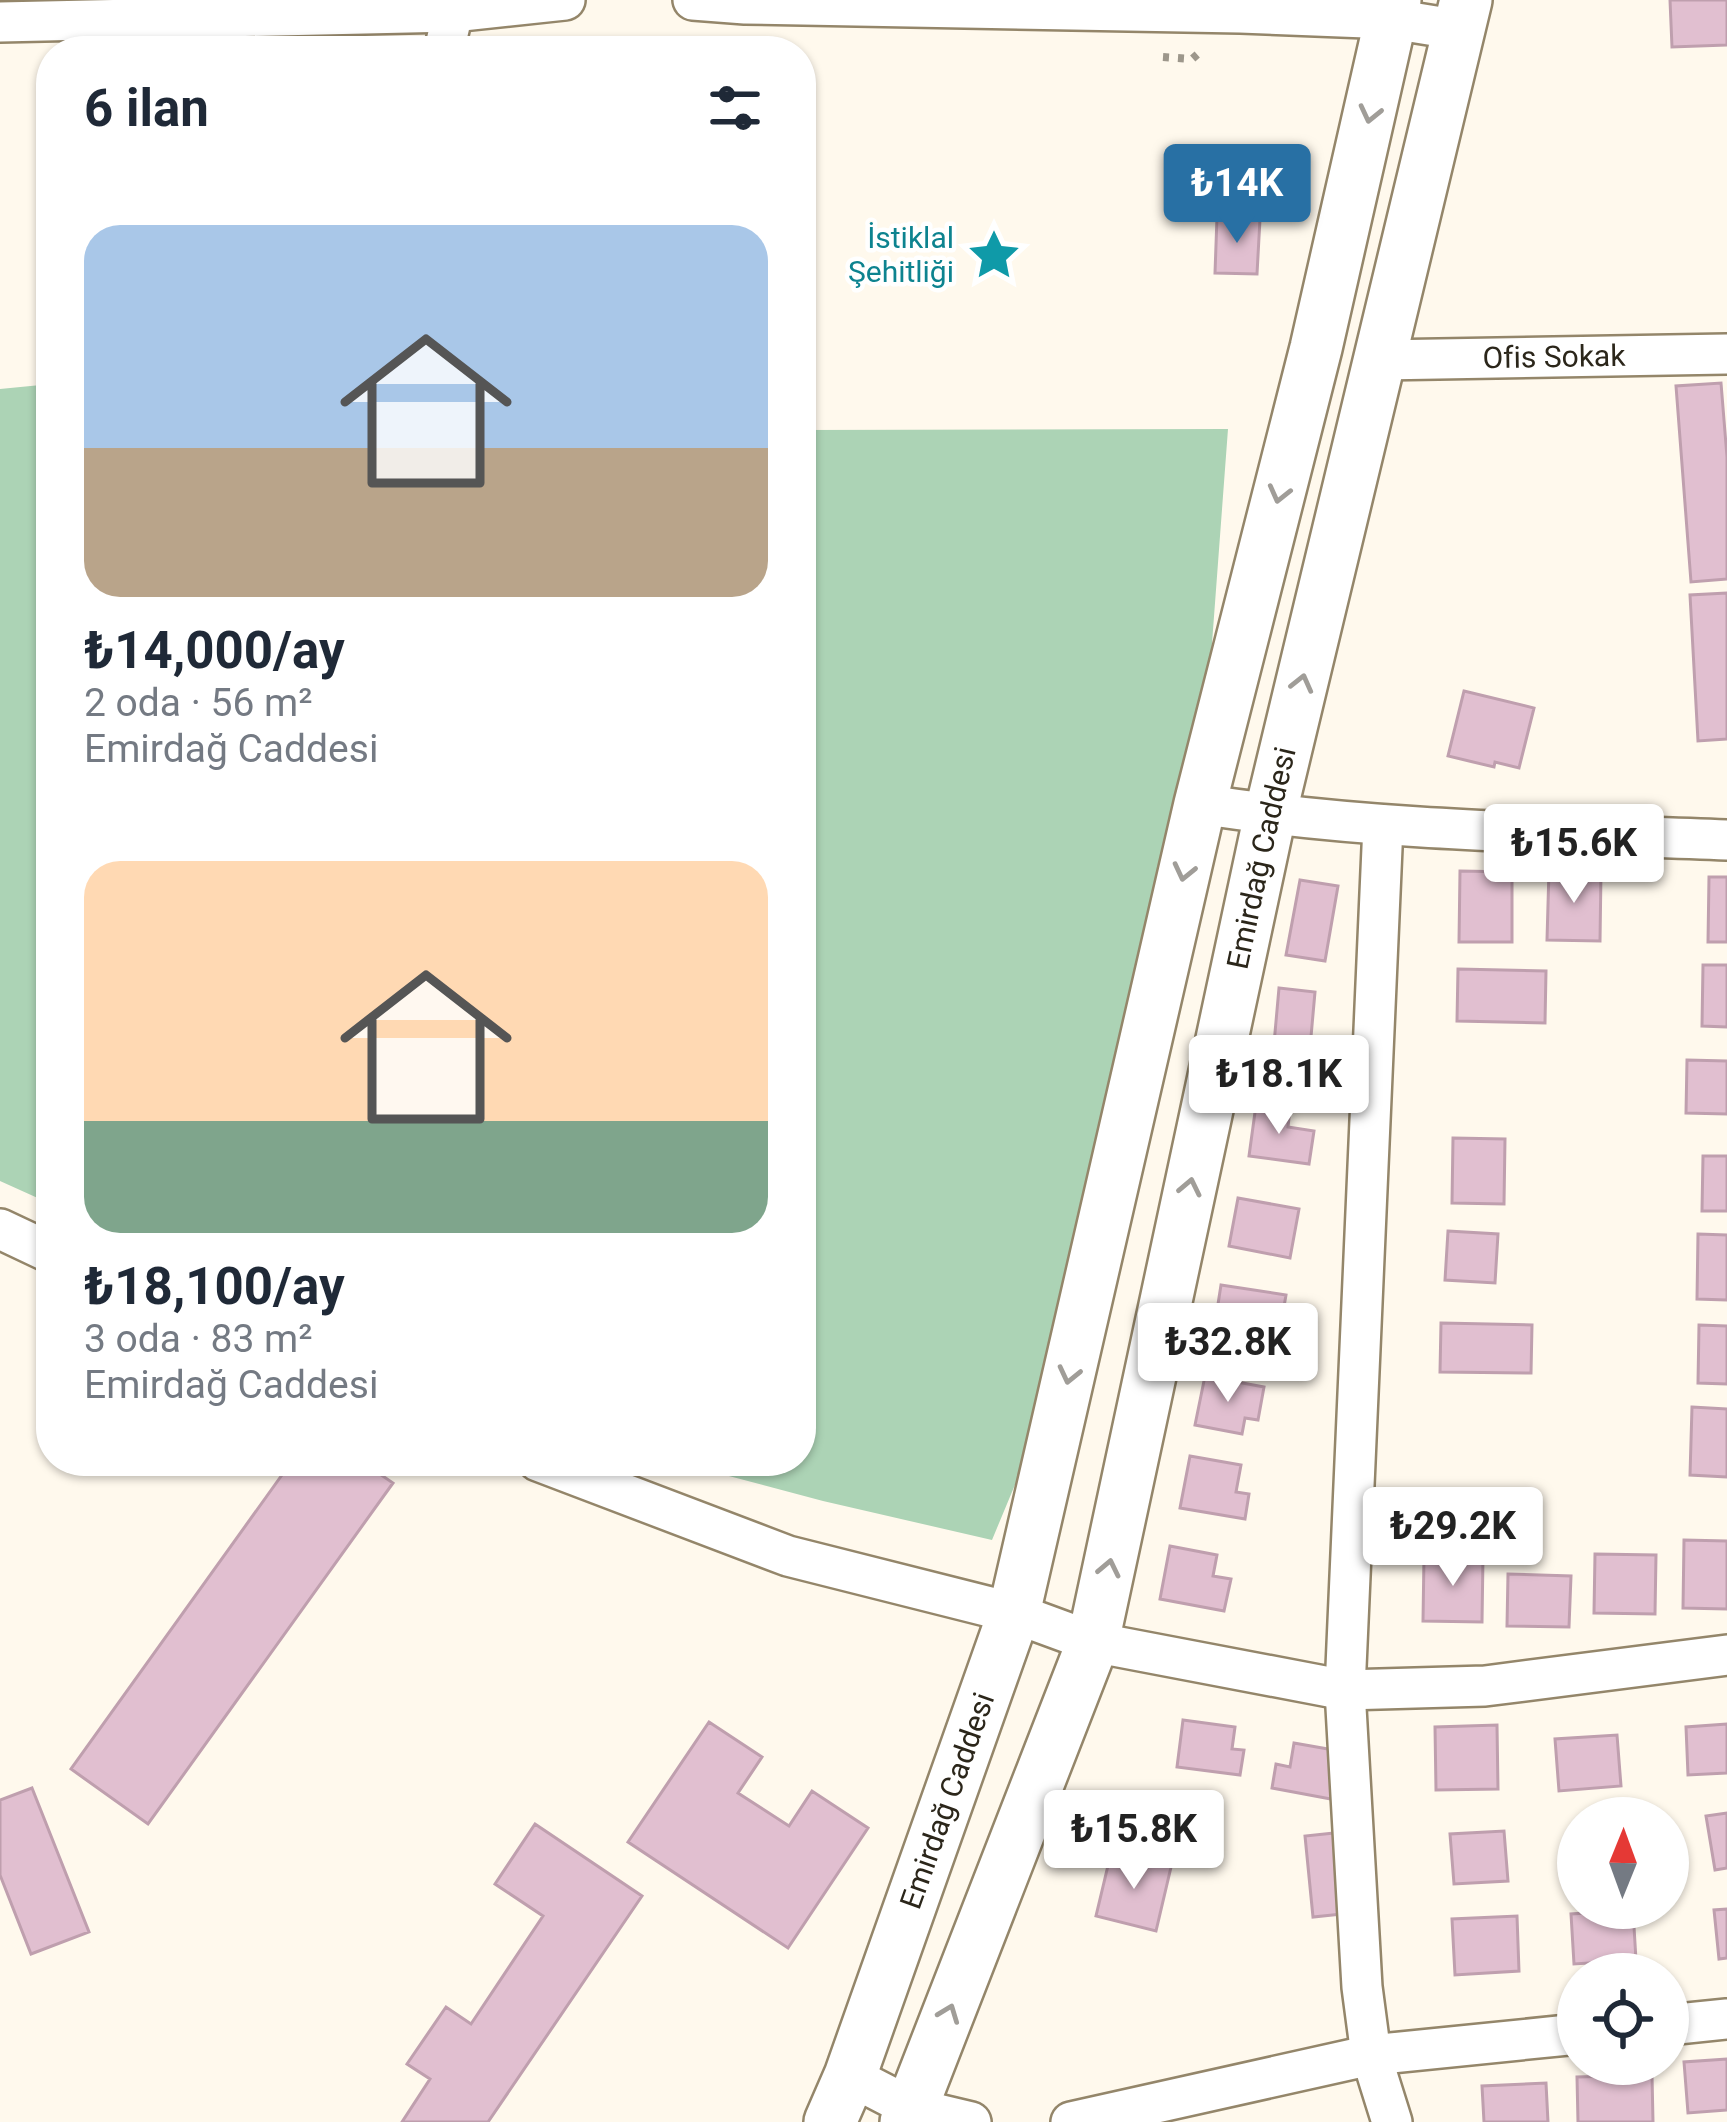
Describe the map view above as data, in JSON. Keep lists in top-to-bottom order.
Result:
{
  "streets": {
    "main road": ["Emirdağ Caddesi"],
    "street": ["Ofis Sokak"]
  },
  "crossings": [
    ["Ofis Sokak", "Emirdağ Caddesi"]
  ],
  "places": {
    "place": ["İstiklal Şehitliği"]
  },
  "north": "top",
  "page": {
    "heading": "6 ilan",
    "price": [
      "₺14K",
      "₺15.6K",
      "₺18.1K",
      "₺32.8K",
      "₺29.2K",
      "₺15.8K"
    ],
    "list": [
      {
        "name": "₺14,000/ay",
        "note": "2 oda · 56 m² · Emirdağ Caddesi"
      },
      {
        "name": "₺18,100/ay",
        "note": "3 oda · 83 m² · Emirdağ Caddesi"
      }
    ]
  }
}
